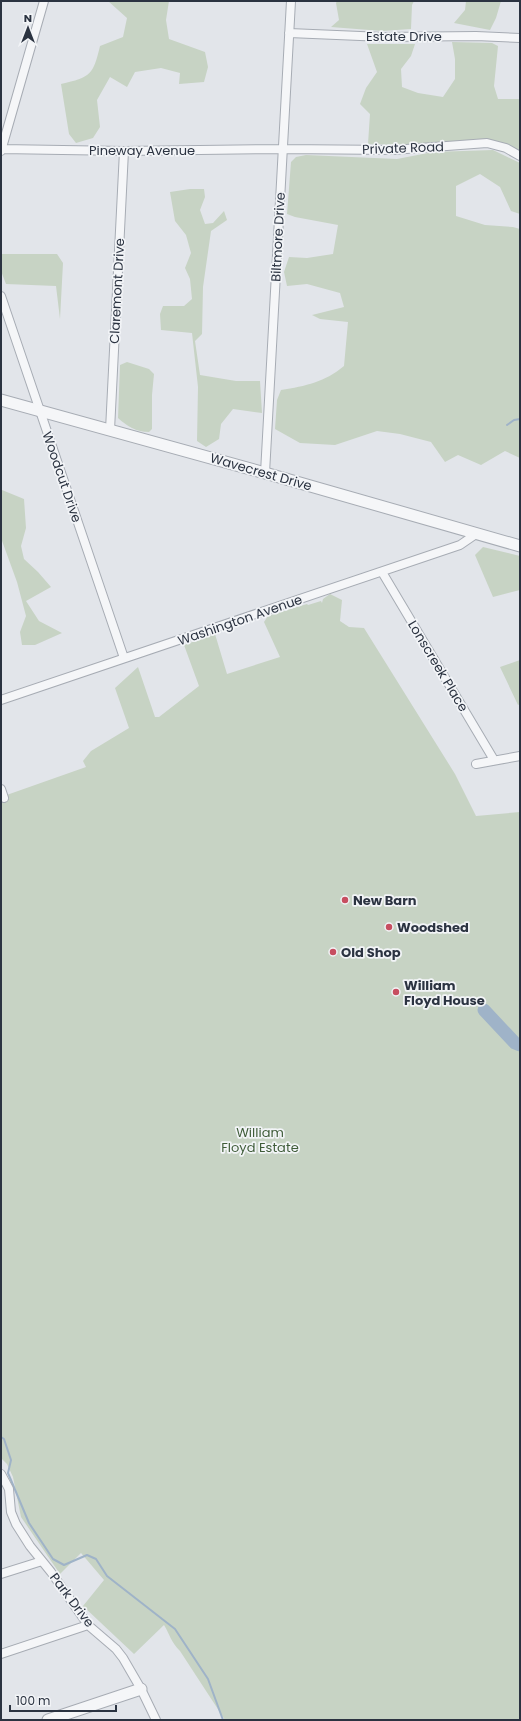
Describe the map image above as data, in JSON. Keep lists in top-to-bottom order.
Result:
{
  "streets": {
    "street": [
      "Estate Drive",
      "Private Road",
      "Pineway Avenue",
      "Biltmore Drive",
      "Claremont Drive",
      "Wavecrest Drive",
      "Woodcut Drive",
      "Washington Avenue",
      "Lonscreek Place",
      "Park Drive"
    ]
  },
  "crossings": [
    ["Estate Drive", "Biltmore Drive"],
    ["Private Road", "Pineway Avenue"],
    ["Private Road", "Biltmore Drive"],
    ["Pineway Avenue", "Biltmore Drive"],
    ["Pineway Avenue", "Claremont Drive"],
    ["Biltmore Drive", "Wavecrest Drive"],
    ["Claremont Drive", "Wavecrest Drive"],
    ["Wavecrest Drive", "Woodcut Drive"],
    ["Wavecrest Drive", "Washington Avenue"],
    ["Woodcut Drive", "Washington Avenue"],
    ["Washington Avenue", "Lonscreek Place"]
  ],
  "parks": ["William Floyd Estate"],
  "places": [
    "New Barn",
    "Woodshed",
    "Old Shop",
    "William Floyd House"
  ],
  "scale_bar": "100 m",
  "north": "top"
}
